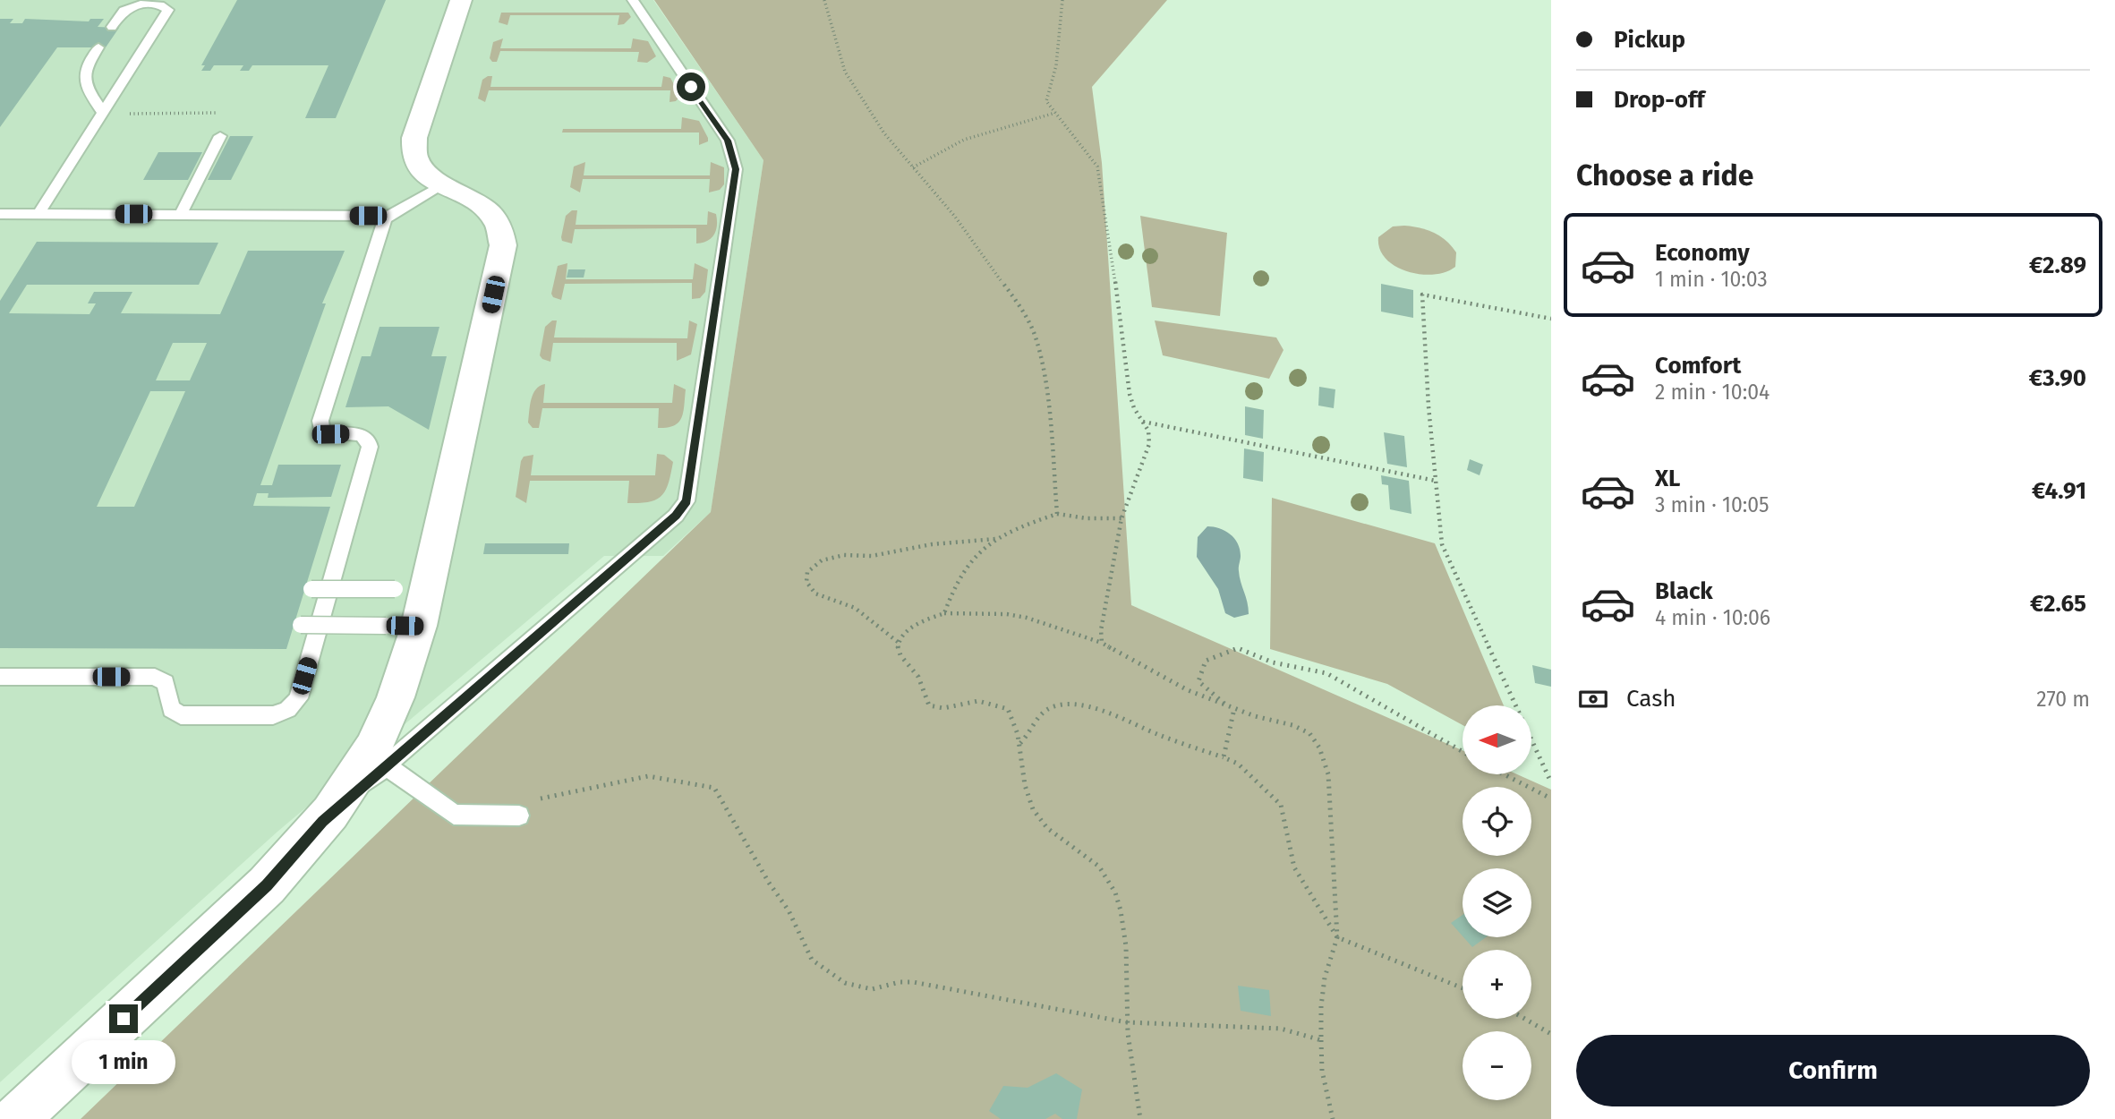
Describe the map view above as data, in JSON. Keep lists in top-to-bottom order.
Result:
{
  "north": "left",
  "page": {
    "banner": ["Pickup", "Drop-off"],
    "heading": "Choose a ride",
    "list": [
      {
        "name": "Economy",
        "note": "1 min · 10:03",
        "value": "€2.89"
      },
      {
        "name": "Comfort",
        "note": "2 min · 10:04",
        "value": "€3.90"
      },
      {
        "name": "XL",
        "note": "3 min · 10:05",
        "value": "€4.91"
      },
      {
        "name": "Black",
        "note": "4 min · 10:06",
        "value": "€2.65"
      }
    ],
    "pay": ["Cash", "270 m"],
    "map_buttons": ["+", "−"],
    "buttons": "Confirm",
    "bubble": "1 min"
  }
}
